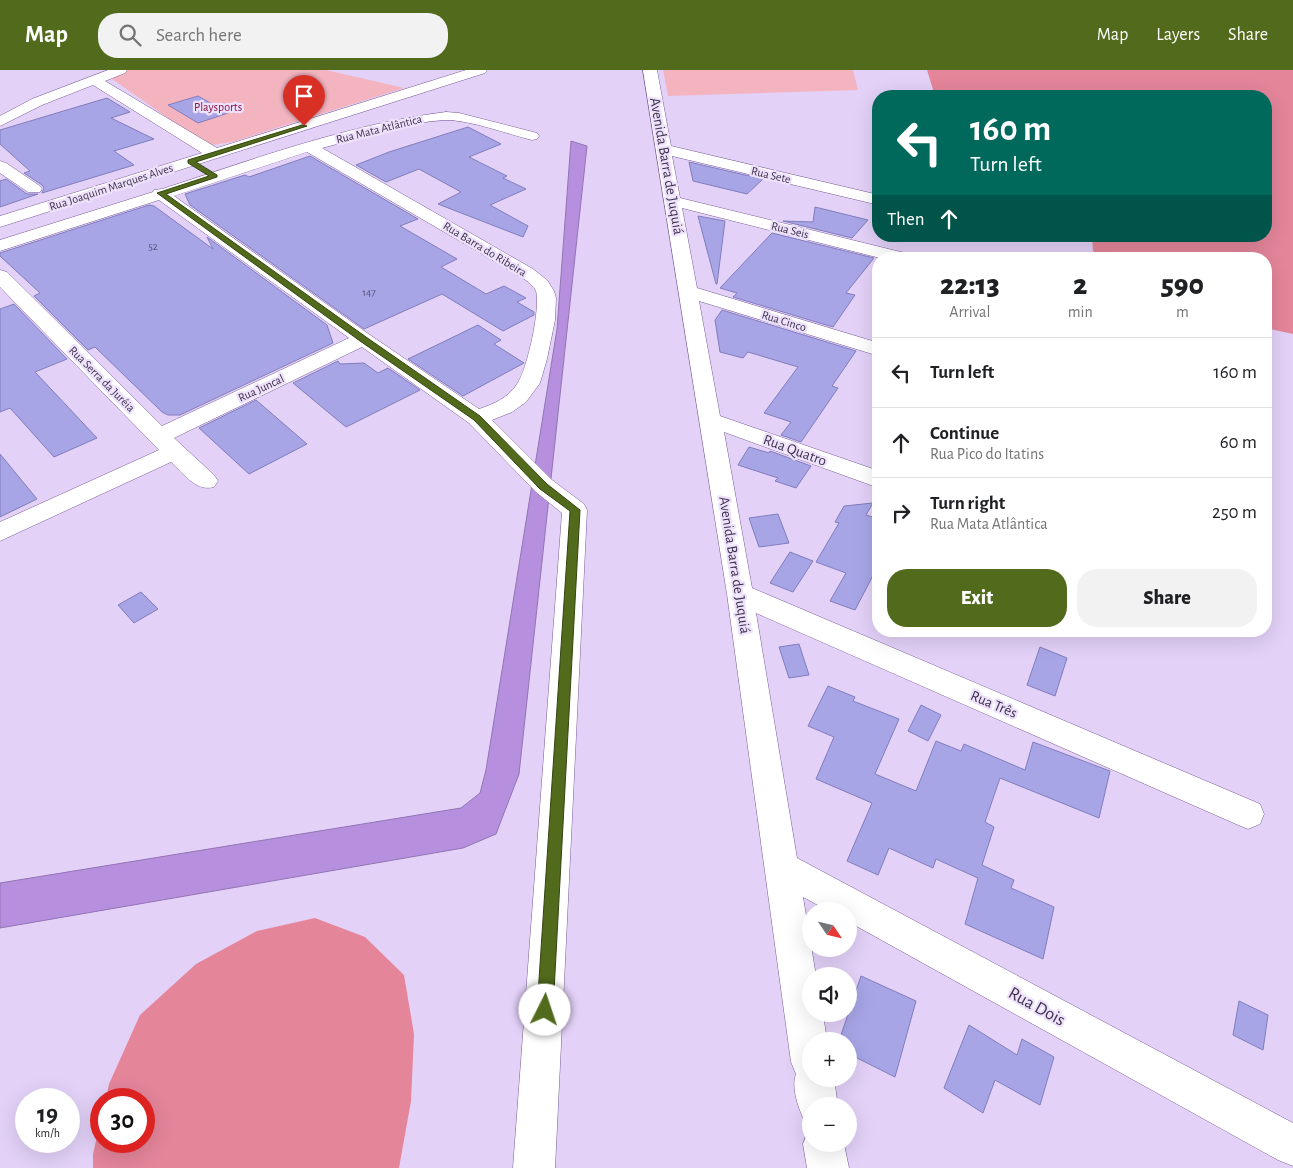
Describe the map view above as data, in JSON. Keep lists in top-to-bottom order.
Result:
{
  "streets": {
    "street": [
      "Rua Mata Atlântica",
      "Avenida Barra de Juquiá",
      "Rua Sete",
      "Rua Joaquim Marques Alves",
      "Rua Seis",
      "Rua Barra do Ribeira",
      "Rua Cinco",
      "Rua Serra da Juréia",
      "Rua Juncal",
      "Rua Quatro",
      "Rua Três",
      "Rua Dois"
    ]
  },
  "crossings": [
    ["Rua Mata Atlântica", "Rua Barra do Ribeira"],
    ["Avenida Barra de Juquiá", "Rua Sete"],
    ["Avenida Barra de Juquiá", "Rua Seis"],
    ["Avenida Barra de Juquiá", "Rua Cinco"],
    ["Avenida Barra de Juquiá", "Rua Quatro"],
    ["Avenida Barra de Juquiá", "Rua Três"],
    ["Avenida Barra de Juquiá", "Rua Dois"],
    ["Rua Serra da Juréia", "Rua Juncal"]
  ],
  "parks": ["Playsports"],
  "house_numbers": ["52", "147"],
  "north": "bottom right",
  "page": {
    "header": "Map",
    "search": "Search here",
    "nav": ["Map", "Layers", "Share"],
    "turn": ["160 m", "Turn left"],
    "then": "Then",
    "eta": [
      "22:13",
      "Arrival",
      "2",
      "min",
      "590",
      "m"
    ],
    "list": [
      {
        "name": "Turn left",
        "value": "160 m"
      },
      {
        "name": "Continue",
        "note": "Rua Pico do Itatins",
        "value": "60 m"
      },
      {
        "name": "Turn right",
        "note": "Rua Mata Atlântica",
        "value": "250 m"
      }
    ],
    "buttons": ["Exit", "Share"],
    "map_buttons": ["+", "−"],
    "speed": "19 km/h",
    "limit": "30"
  }
}
